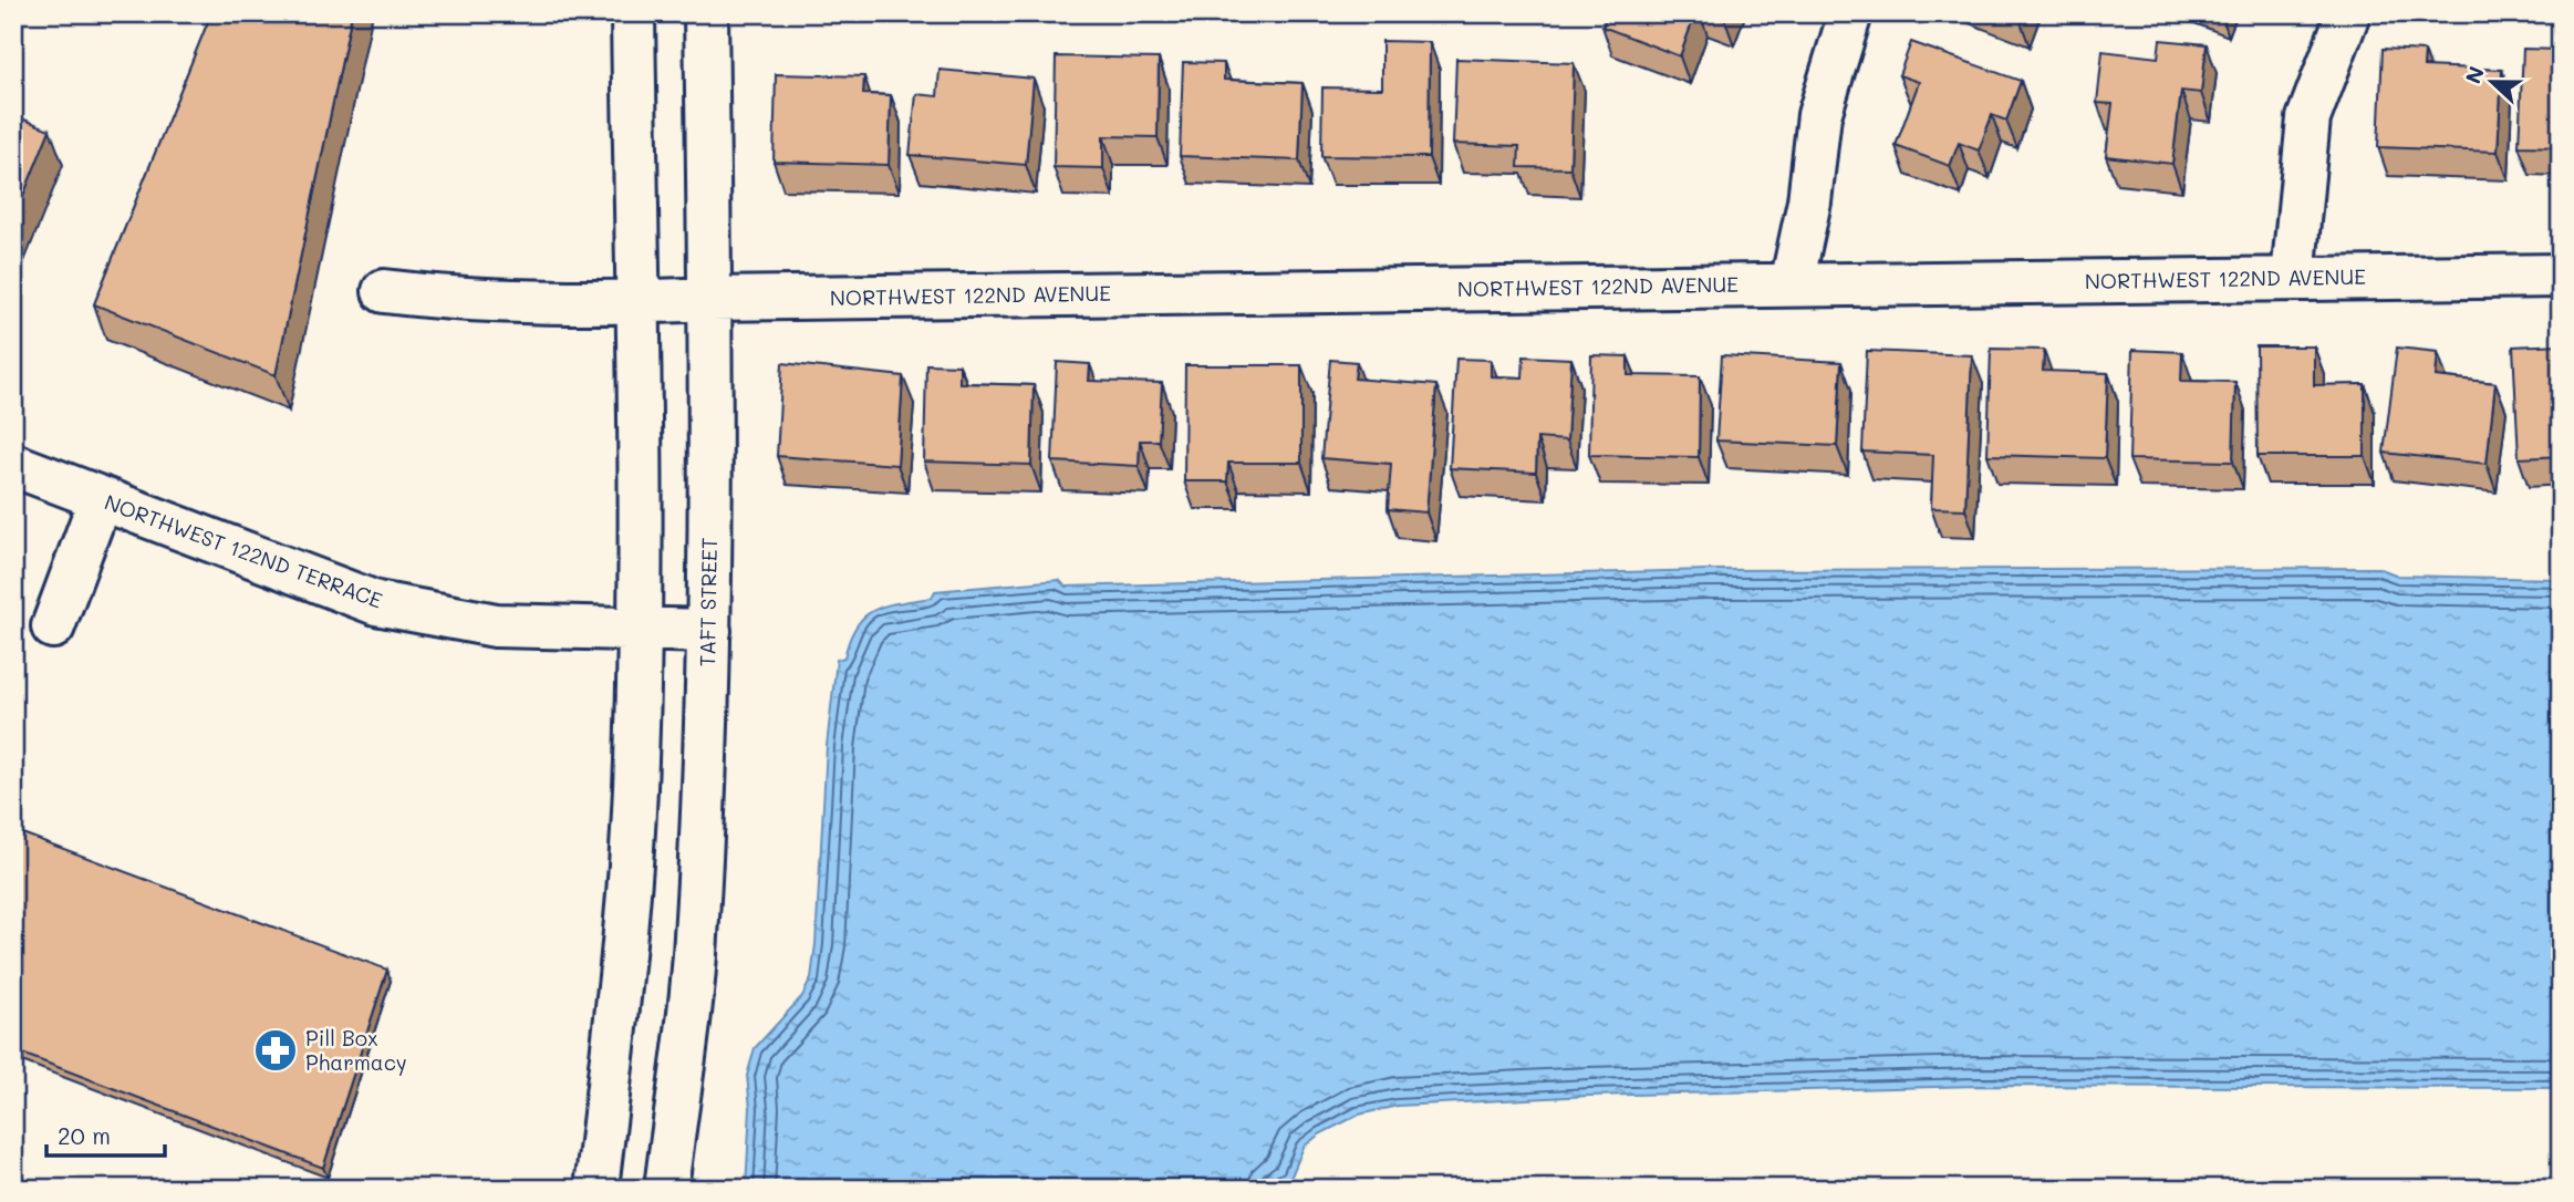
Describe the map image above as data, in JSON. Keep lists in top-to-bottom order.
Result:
{
  "streets": {
    "street": ["NORTHWEST 122ND AVENUE", "NORTHWEST 122ND TERRACE", "TAFT STREET"]
  },
  "crossings": [
    ["NORTHWEST 122ND AVENUE", "TAFT STREET"],
    ["NORTHWEST 122ND TERRACE", "TAFT STREET"]
  ],
  "places": {
    "pharmacy": ["Pill Box Pharmacy"]
  },
  "scale_bar": "20 m",
  "north": "left"
}
